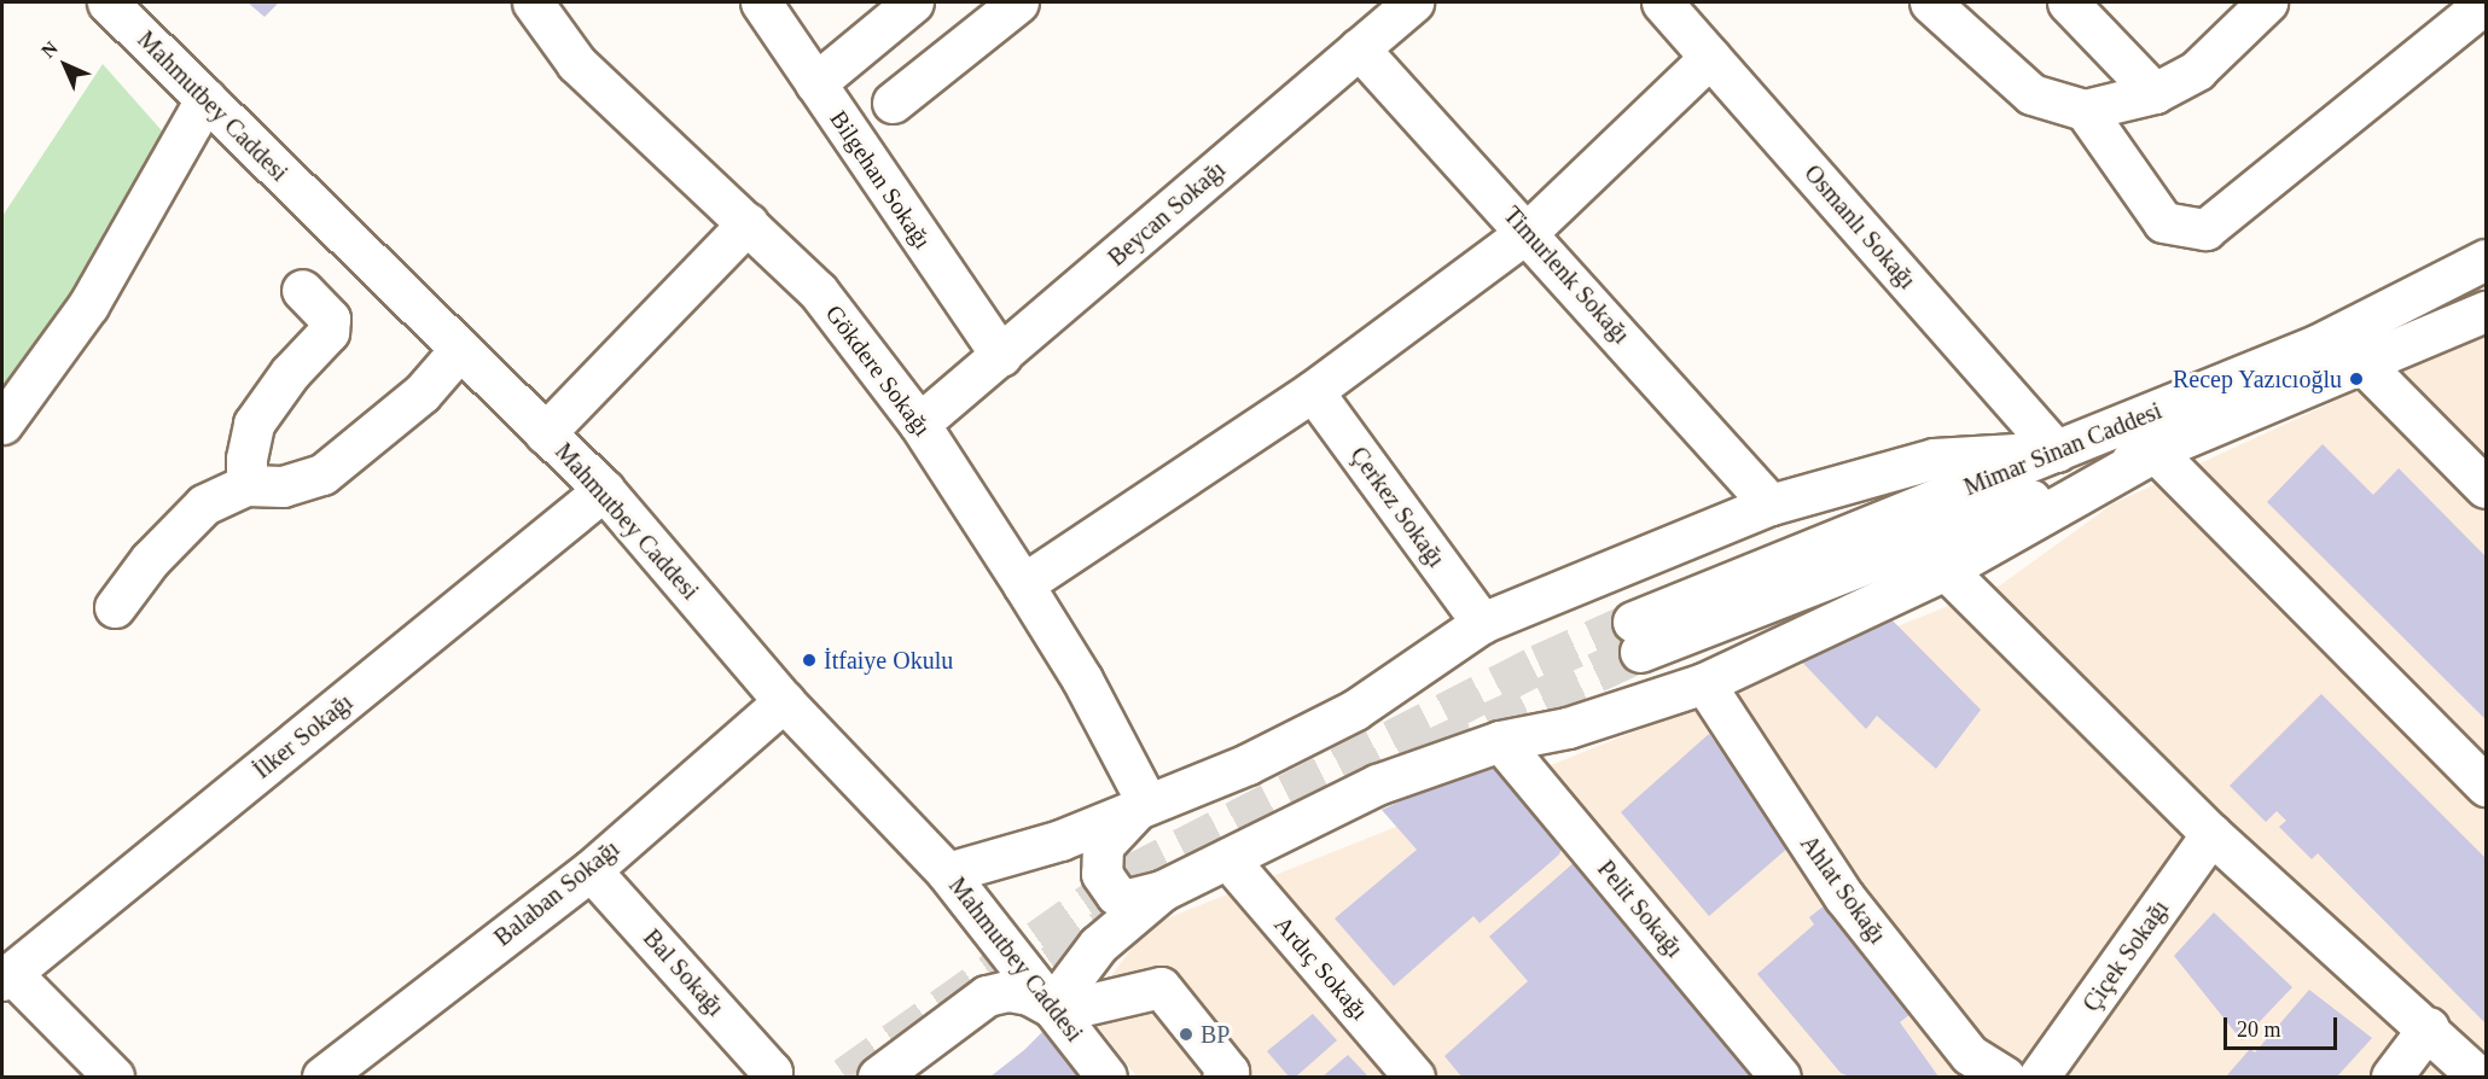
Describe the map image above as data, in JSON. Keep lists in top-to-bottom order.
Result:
{
  "streets": {
    "street": [
      "Mahmutbey Caddesi",
      "Bilgehan Sokağı",
      "Beycan Sokağı",
      "Osmanlı Sokağı",
      "Timurlenk Sokağı",
      "Gökdere Sokağı",
      "Mimar Sinan Caddesi",
      "Çerkez Sokağı",
      "İlker Sokağı",
      "Ahlat Sokağı",
      "Balaban Sokağı",
      "Pelit Sokağı",
      "Çiçek Sokağı",
      "Ardıç Sokağı",
      "Bal Sokağı"
    ]
  },
  "crossings": [
    ["Mahmutbey Caddesi", "İlker Sokağı"],
    ["Mahmutbey Caddesi", "Balaban Sokağı"],
    ["Bilgehan Sokağı", "Beycan Sokağı"],
    ["Beycan Sokağı", "Timurlenk Sokağı"],
    ["Beycan Sokağı", "Gökdere Sokağı"],
    ["Osmanlı Sokağı", "Mimar Sinan Caddesi"],
    ["Balaban Sokağı", "Bal Sokağı"]
  ],
  "places": ["Recep Yazıcıoğlu", "İtfaiye Okulu", "BP"],
  "scale_bar": "20 m",
  "north": "top left"
}
